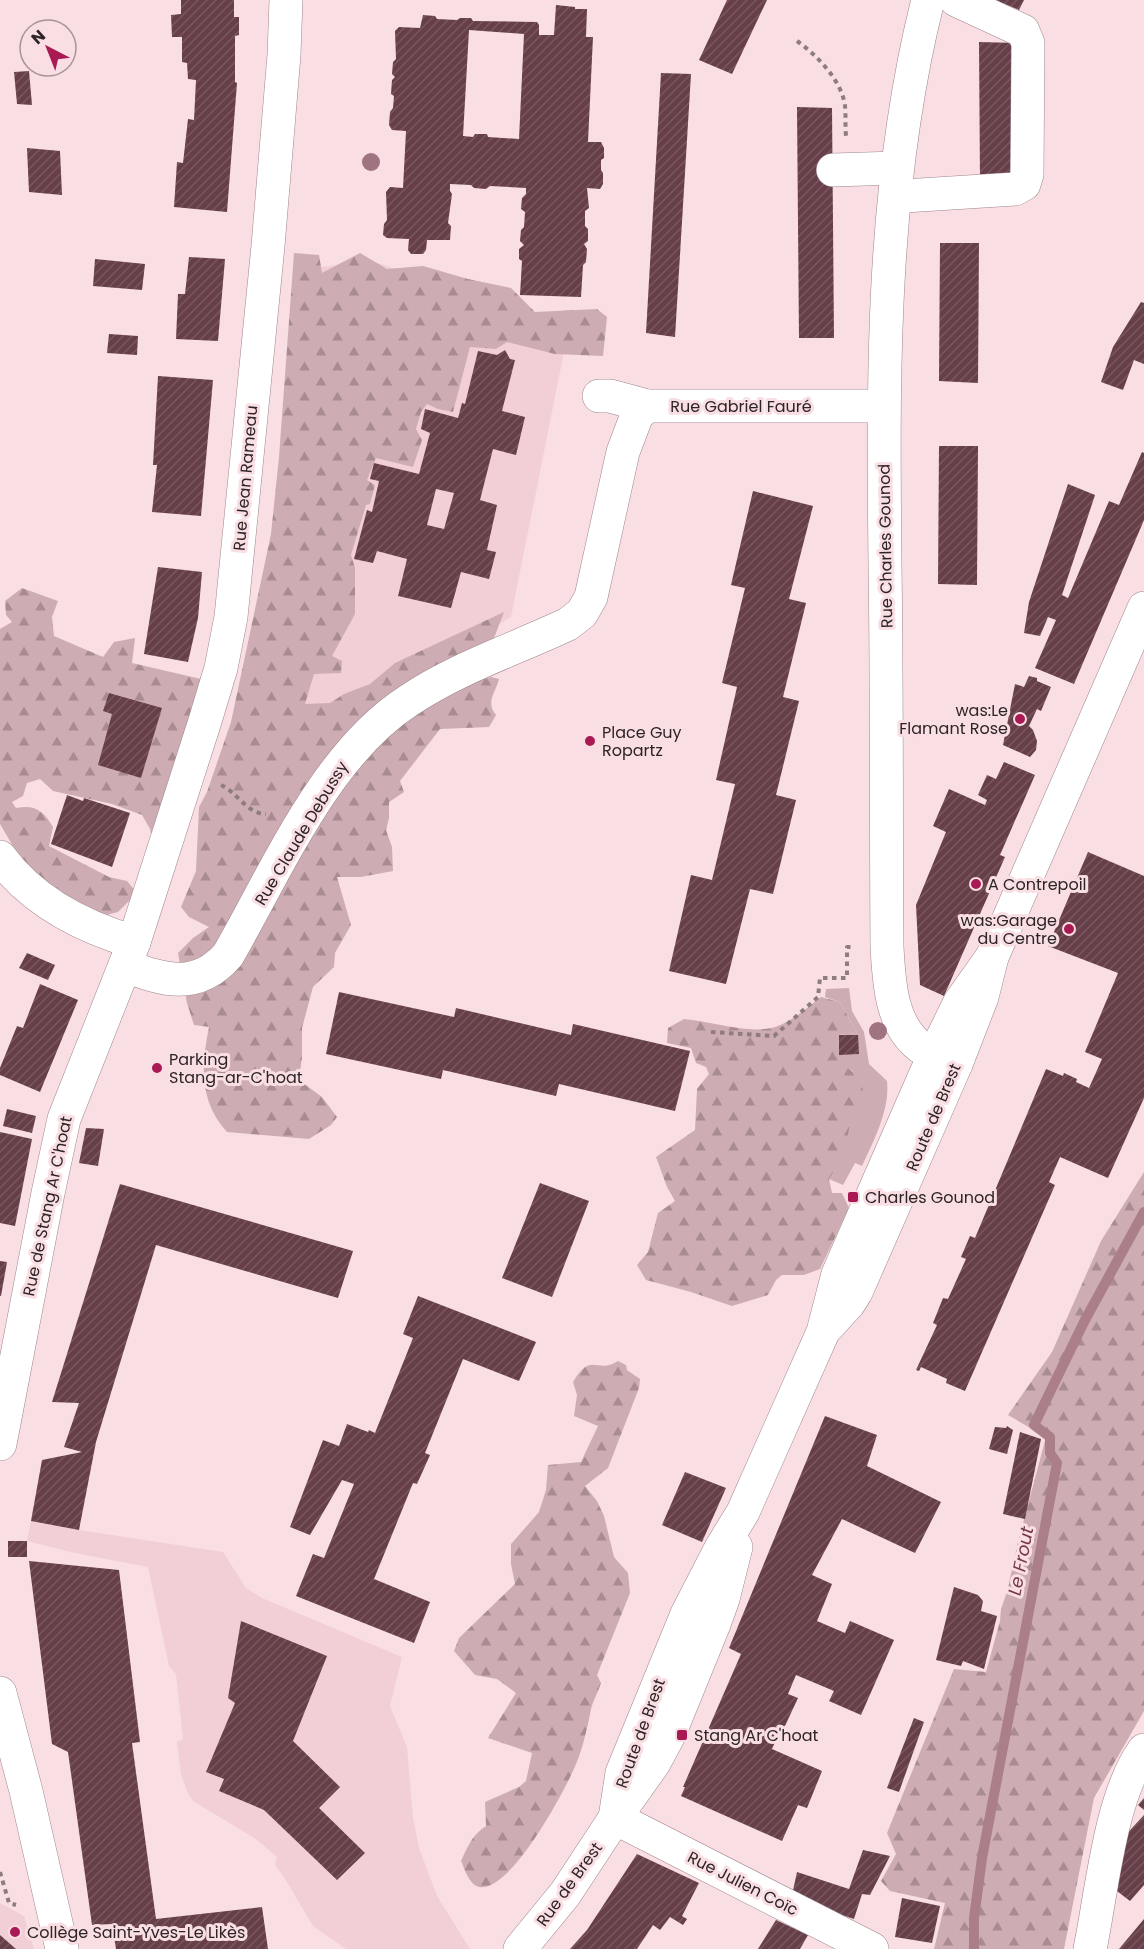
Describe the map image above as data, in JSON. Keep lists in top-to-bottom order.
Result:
{
  "streets": {
    "street": [
      "Rue Gabriel Fauré",
      "Rue Jean Rameau",
      "Rue Charles Gounod",
      "Rue Claude Debussy",
      "Route de Brest",
      "Rue de Stang Ar C'hoat",
      "Rue Julien Coïc",
      "Rue de Brest"
    ]
  },
  "crossings": [
    ["Rue Gabriel Fauré", "Rue Charles Gounod"],
    ["Rue Gabriel Fauré", "Rue Claude Debussy"],
    ["Rue Jean Rameau", "Rue Claude Debussy"],
    ["Rue Jean Rameau", "Rue de Stang Ar C'hoat"],
    ["Rue Charles Gounod", "Route de Brest"],
    ["Rue Claude Debussy", "Rue de Stang Ar C'hoat"],
    ["Route de Brest", "Rue Julien Coïc"],
    ["Route de Brest", "Rue de Brest"],
    ["Rue Julien Coïc", "Rue de Brest"]
  ],
  "water": ["Le Frout"],
  "places": {
    "other": [
      "was:Le Flamant Rose",
      "Place Guy Ropartz",
      "A Contrepoil",
      "was:Garage du Centre",
      "Parking Stang-ar-C'hoat",
      "Collège Saint-Yves-Le Likès"
    ],
    "transit": ["Charles Gounod", "Stang Ar C'hoat"]
  },
  "north": "top left"
}
